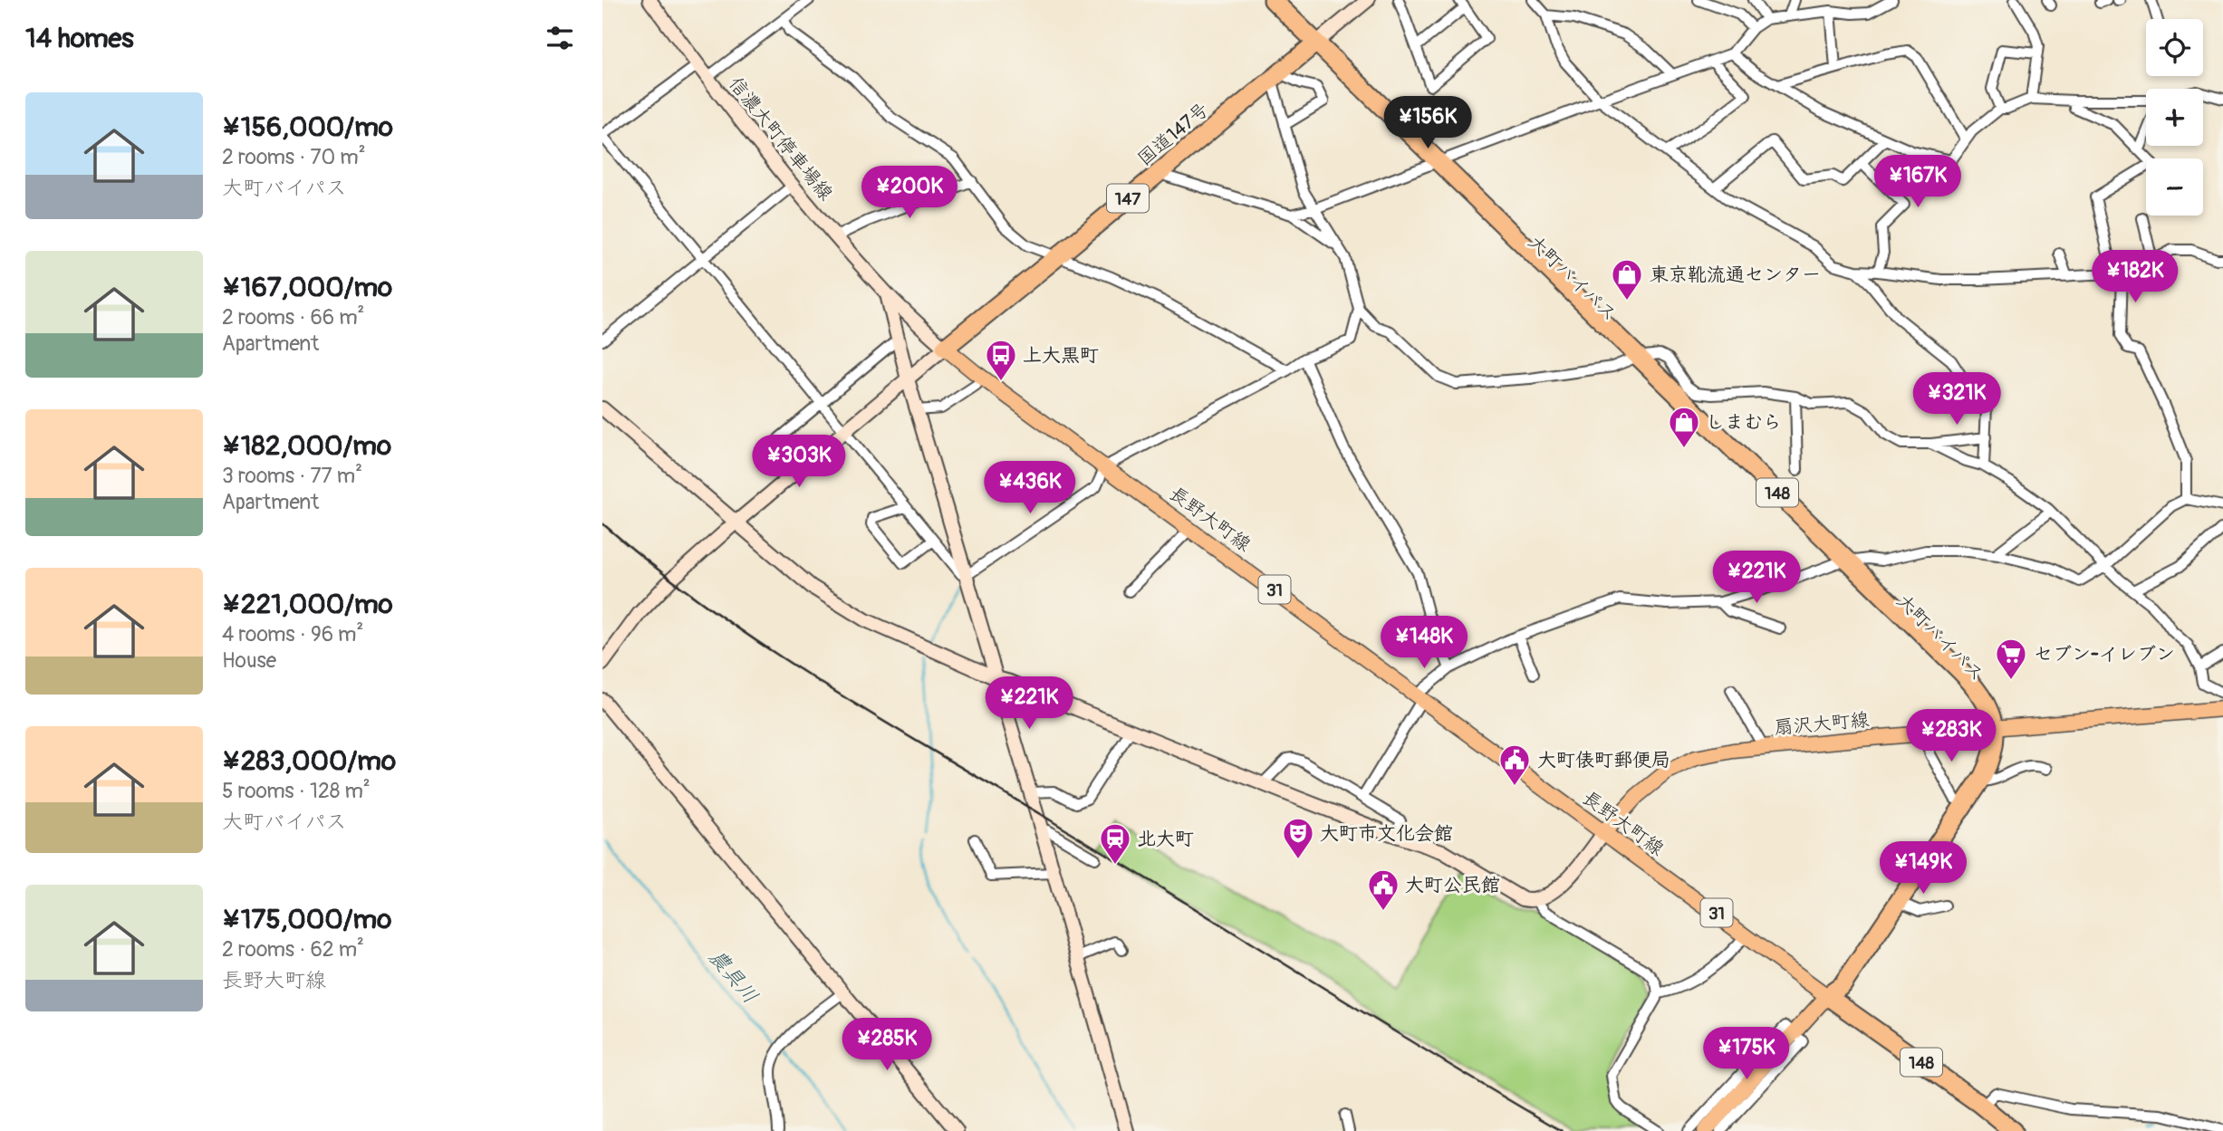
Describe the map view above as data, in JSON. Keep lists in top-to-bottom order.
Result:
{
  "streets": {
    "highway": [
      "国道147号",
      "147",
      "大町バイパス",
      "148"
    ],
    "main road": ["長野大町線", "31", "扇沢大町線"],
    "street": ["信濃大町停車場線"]
  },
  "crossings": [
    ["国道147号", "信濃大町停車場線"],
    ["国道147号", "大町バイパス"],
    ["国道147号", "長野大町線"],
    ["信濃大町停車場線", "長野大町線"],
    ["大町バイパス", "148"],
    ["大町バイパス", "長野大町線"],
    ["大町バイパス", "扇沢大町線"],
    ["148", "長野大町線"],
    ["長野大町線", "扇沢大町線"]
  ],
  "water": ["農具川"],
  "places": {
    "shop": ["東京靴流通センター", "しまむら"],
    "bus stop": ["上大黒町"],
    "supermarket": ["セブン-イレブン"],
    "public building": ["大町俵町郵便局", "大町公民館"],
    "theatre": ["大町市文化会館"],
    "station": ["北大町"]
  },
  "page": {
    "heading": "14 homes",
    "map_buttons": ["+", "−"],
    "list": [
      {
        "name": "¥156,000/mo",
        "note": "2 rooms · 70 m² · 大町バイパス"
      },
      {
        "name": "¥167,000/mo",
        "note": "2 rooms · 66 m² · Apartment"
      },
      {
        "name": "¥182,000/mo",
        "note": "3 rooms · 77 m² · Apartment"
      },
      {
        "name": "¥221,000/mo",
        "note": "4 rooms · 96 m² · House"
      },
      {
        "name": "¥283,000/mo",
        "note": "5 rooms · 128 m² · 大町バイパス"
      },
      {
        "name": "¥175,000/mo",
        "note": "2 rooms · 62 m² · 長野大町線"
      }
    ],
    "price": [
      "¥156K",
      "¥167K",
      "¥200K",
      "¥182K",
      "¥321K",
      "¥303K",
      "¥436K",
      "¥221K",
      "¥148K",
      "¥221K",
      "¥283K",
      "¥149K",
      "¥285K",
      "¥175K"
    ]
  }
}
